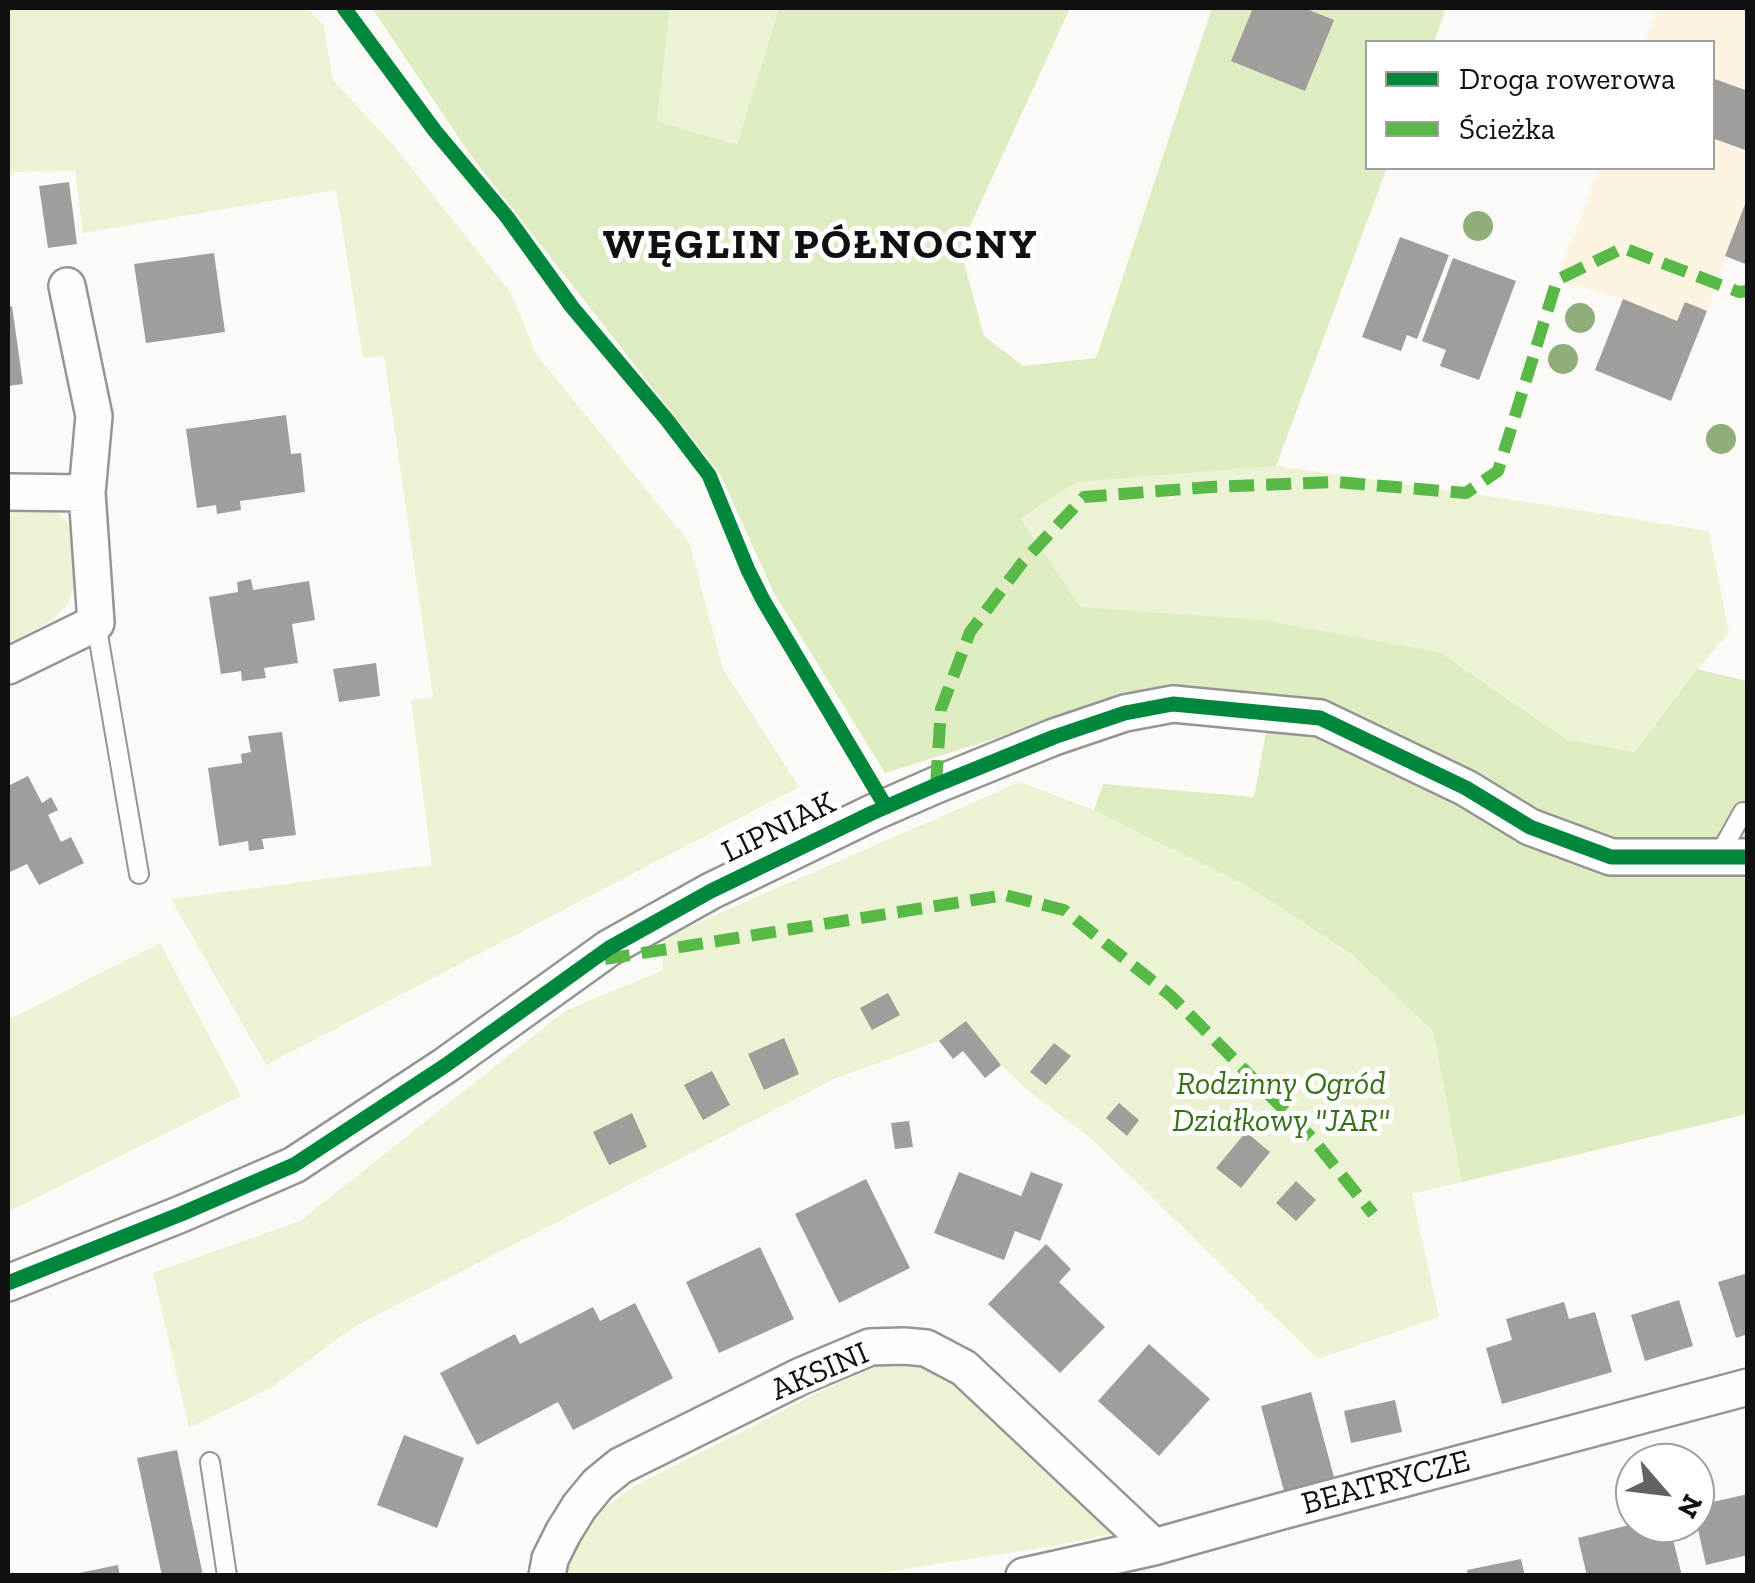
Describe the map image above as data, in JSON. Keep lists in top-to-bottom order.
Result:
{
  "streets": {
    "street": ["LIPNIAK", "AKSINI", "BEATRYCZE"]
  },
  "crossings": [
    ["AKSINI", "BEATRYCZE"]
  ],
  "districts": ["WĘGLIN PÓŁNOCNY"],
  "parks": ["Rodzinny Ogród Działkowy \"JAR\""],
  "legend": ["Droga rowerowa", "Ścieżka"],
  "north": "bottom right"
}
